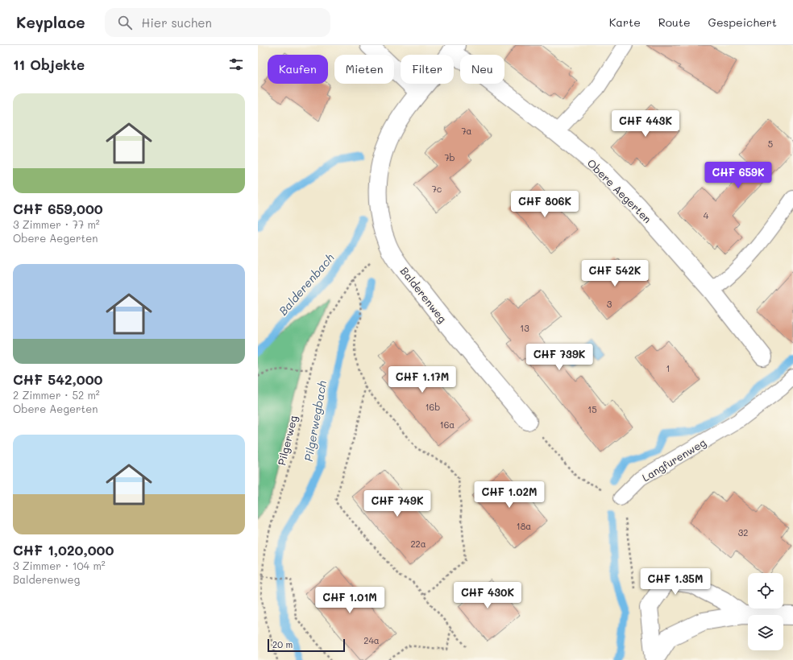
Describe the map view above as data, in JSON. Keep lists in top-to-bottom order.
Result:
{
  "streets": {
    "street": ["Obere Aegerten", "Balderenweg"],
    "lane": ["Langfurenweg"],
    "path": ["Pilgerweg"]
  },
  "crossings": [
    ["Obere Aegerten", "Balderenweg"],
    ["Balderenweg", "Pilgerweg"]
  ],
  "water": ["Balderenbach", "Pilgerwegbach"],
  "house_numbers": [
    "7a",
    "5",
    "7b",
    "7c",
    "4",
    "3",
    "13",
    "1",
    "16b",
    "15",
    "16a",
    "18a",
    "32",
    "22a",
    "24a"
  ],
  "scale_bar": "20 m",
  "page": {
    "header": "Keyplace",
    "search": "Hier suchen",
    "nav": ["Karte", "Route", "Gespeichert"],
    "heading": "11 Objekte",
    "chip": [
      "Kaufen",
      "Mieten",
      "Filter",
      "Neu"
    ],
    "list": [
      {
        "name": "CHF 659,000",
        "note": "3 Zimmer · 77 m² · Obere Aegerten"
      },
      {
        "name": "CHF 542,000",
        "note": "2 Zimmer · 52 m² · Obere Aegerten"
      },
      {
        "name": "CHF 1,020,000",
        "note": "3 Zimmer · 104 m² · Balderenweg"
      }
    ],
    "price": [
      "CHF 443K",
      "CHF 659K",
      "CHF 806K",
      "CHF 542K",
      "CHF 739K",
      "CHF 1.17M",
      "CHF 1.02M",
      "CHF 749K",
      "CHF 1.35M",
      "CHF 430K",
      "CHF 1.01M"
    ],
    "scale": "20 m"
  }
}
